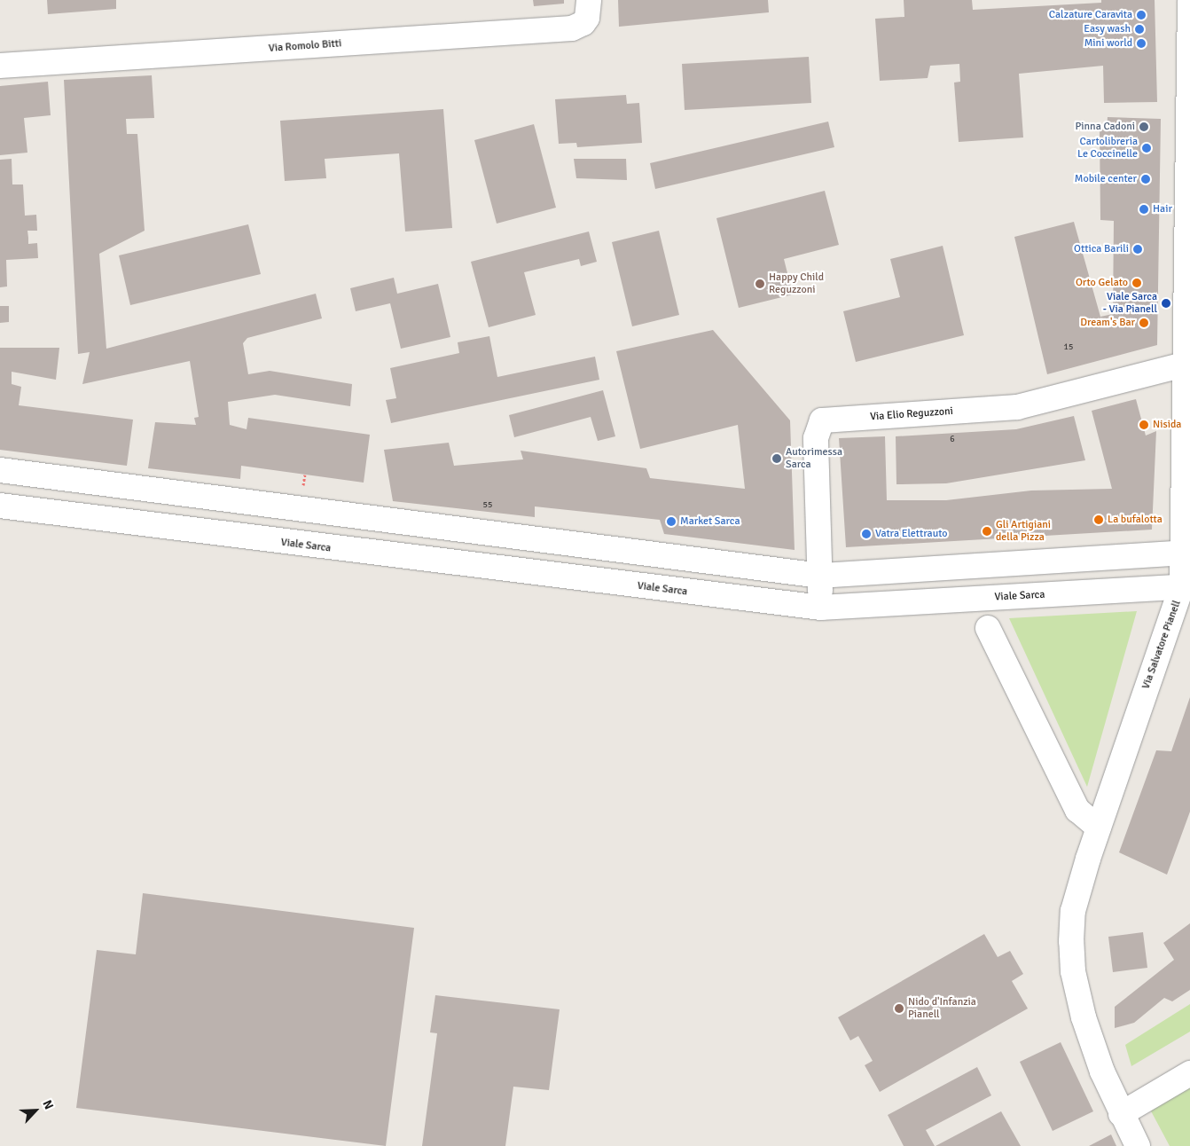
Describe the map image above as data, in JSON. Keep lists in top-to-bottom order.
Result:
{
  "streets": {
    "street": [
      "Via Romolo Bitti",
      "Via Elio Reguzzoni",
      "Viale Sarca",
      "Via Salvatore Pianell"
    ]
  },
  "crossings": [
    ["Via Elio Reguzzoni", "Viale Sarca"],
    ["Via Elio Reguzzoni", "Via Salvatore Pianell"],
    ["Viale Sarca", "Via Salvatore Pianell"]
  ],
  "places": [
    "Calzature Caravita",
    "Easy wash",
    "Mini world",
    "Pinna Cadoni",
    "Cartolibreria Le Coccinelle",
    "Mobile center",
    "Hair",
    "Ottica Barili",
    "Orto Gelato",
    "Happy Child Reguzzoni",
    "Viale Sarca - Via Pianell",
    "Dream's Bar",
    "Nisida",
    "Autorimessa Sarca",
    "La bufalotta",
    "Market Sarca",
    "Gli Artigiani della Pizza",
    "Vatra Elettrauto",
    "Nido d'Infanzia Pianell"
  ],
  "house_numbers": ["15", "6", "55"],
  "north": "top right"
}
